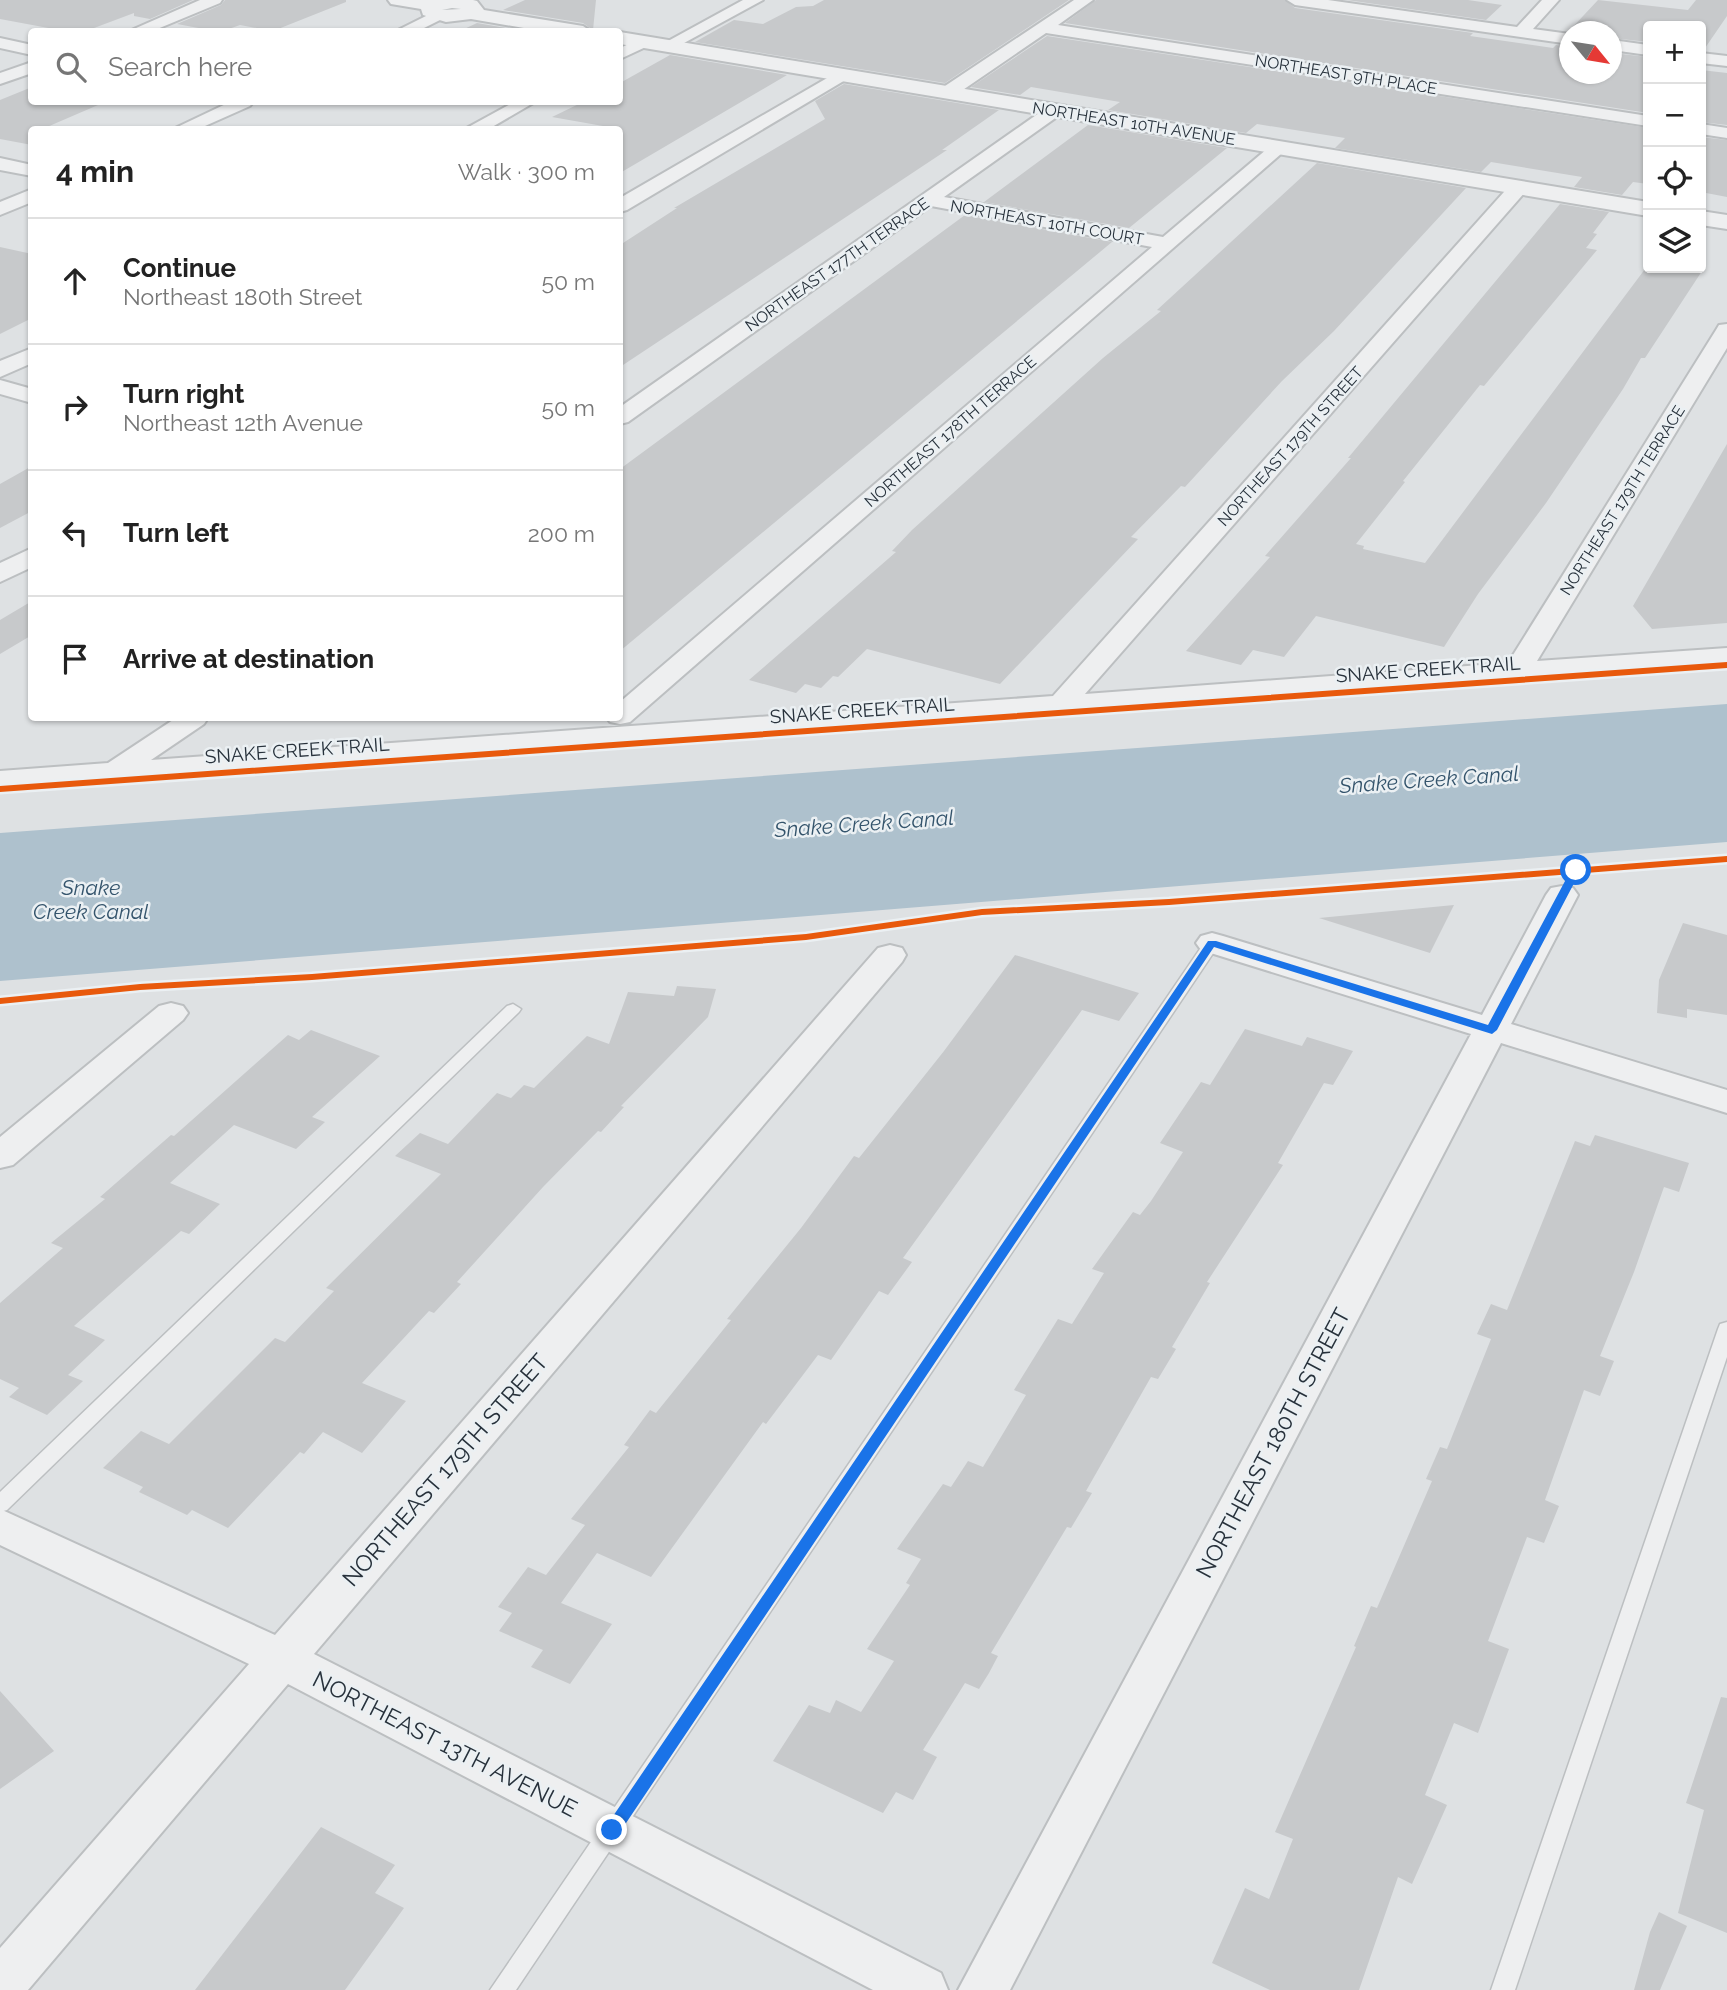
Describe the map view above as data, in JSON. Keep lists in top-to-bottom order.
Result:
{
  "streets": {
    "street": [
      "NORTHEAST 9TH PLACE",
      "NORTHEAST 10TH AVENUE",
      "NORTHEAST 10TH COURT",
      "NORTHEAST 177TH TERRACE",
      "NORTHEAST 178TH TERRACE",
      "NORTHEAST 179TH STREET",
      "NORTHEAST 179TH TERRACE",
      "NORTHEAST 180TH STREET",
      "NORTHEAST 13TH AVENUE"
    ],
    "cycle path": ["SNAKE CREEK TRAIL"]
  },
  "crossings": [
    ["NORTHEAST 10TH AVENUE", "NORTHEAST 177TH TERRACE"],
    ["NORTHEAST 10TH AVENUE", "NORTHEAST 178TH TERRACE"],
    ["NORTHEAST 10TH AVENUE", "NORTHEAST 179TH STREET"],
    ["NORTHEAST 10TH COURT", "NORTHEAST 177TH TERRACE"],
    ["NORTHEAST 10TH COURT", "NORTHEAST 178TH TERRACE"],
    ["NORTHEAST 179TH STREET", "NORTHEAST 13TH AVENUE"]
  ],
  "water": ["Snake Creek Canal"],
  "north": "bottom right",
  "page": {
    "map_buttons": ["+", "−"],
    "search": "Search here",
    "heading": ["4 min", "Walk · 300 m"],
    "list": [
      ["Continue", "Northeast 180th Street", "50 m"],
      ["Turn right", "Northeast 12th Avenue", "50 m"],
      ["Turn left", "200 m"],
      "Arrive at destination"
    ]
  }
}
